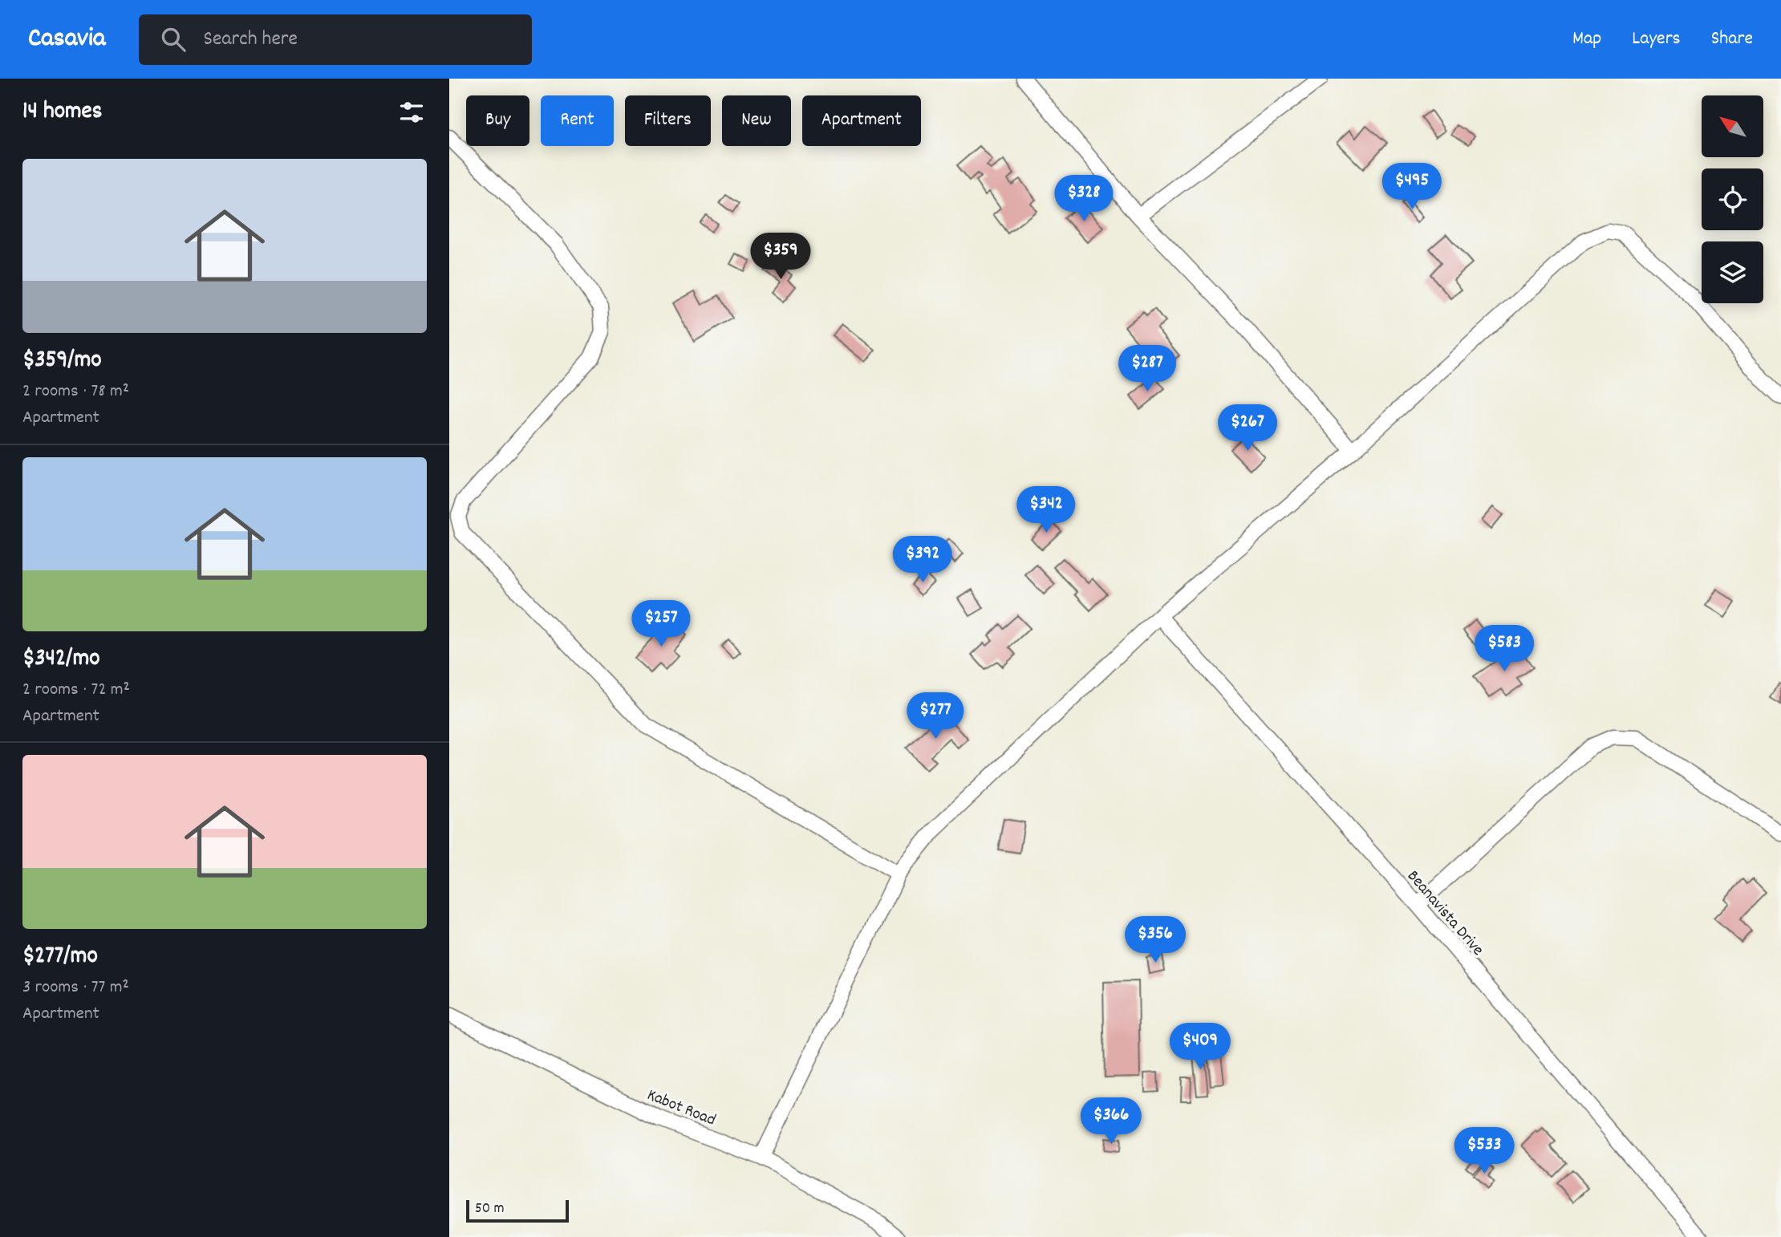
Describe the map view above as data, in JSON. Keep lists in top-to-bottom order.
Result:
{
  "streets": {
    "street": ["Beanavista Drive", "Kabot Road"]
  },
  "scale_bar": "50 m",
  "north": "top left",
  "page": {
    "header": "Casavia",
    "search": "Search here",
    "nav": ["Map", "Layers", "Share"],
    "heading": "14 homes",
    "chip": [
      "Buy",
      "Rent",
      "Filters",
      "New",
      "Apartment"
    ],
    "list": [
      {
        "name": "$359/mo",
        "note": "2 rooms · 78 m² · Apartment"
      },
      {
        "name": "$342/mo",
        "note": "2 rooms · 72 m² · Apartment"
      },
      {
        "name": "$277/mo",
        "note": "3 rooms · 77 m² · Apartment"
      }
    ],
    "price": [
      "$495",
      "$328",
      "$359",
      "$287",
      "$267",
      "$342",
      "$392",
      "$257",
      "$583",
      "$277",
      "$356",
      "$409",
      "$366",
      "$533"
    ],
    "scale": "50 m"
  }
}
